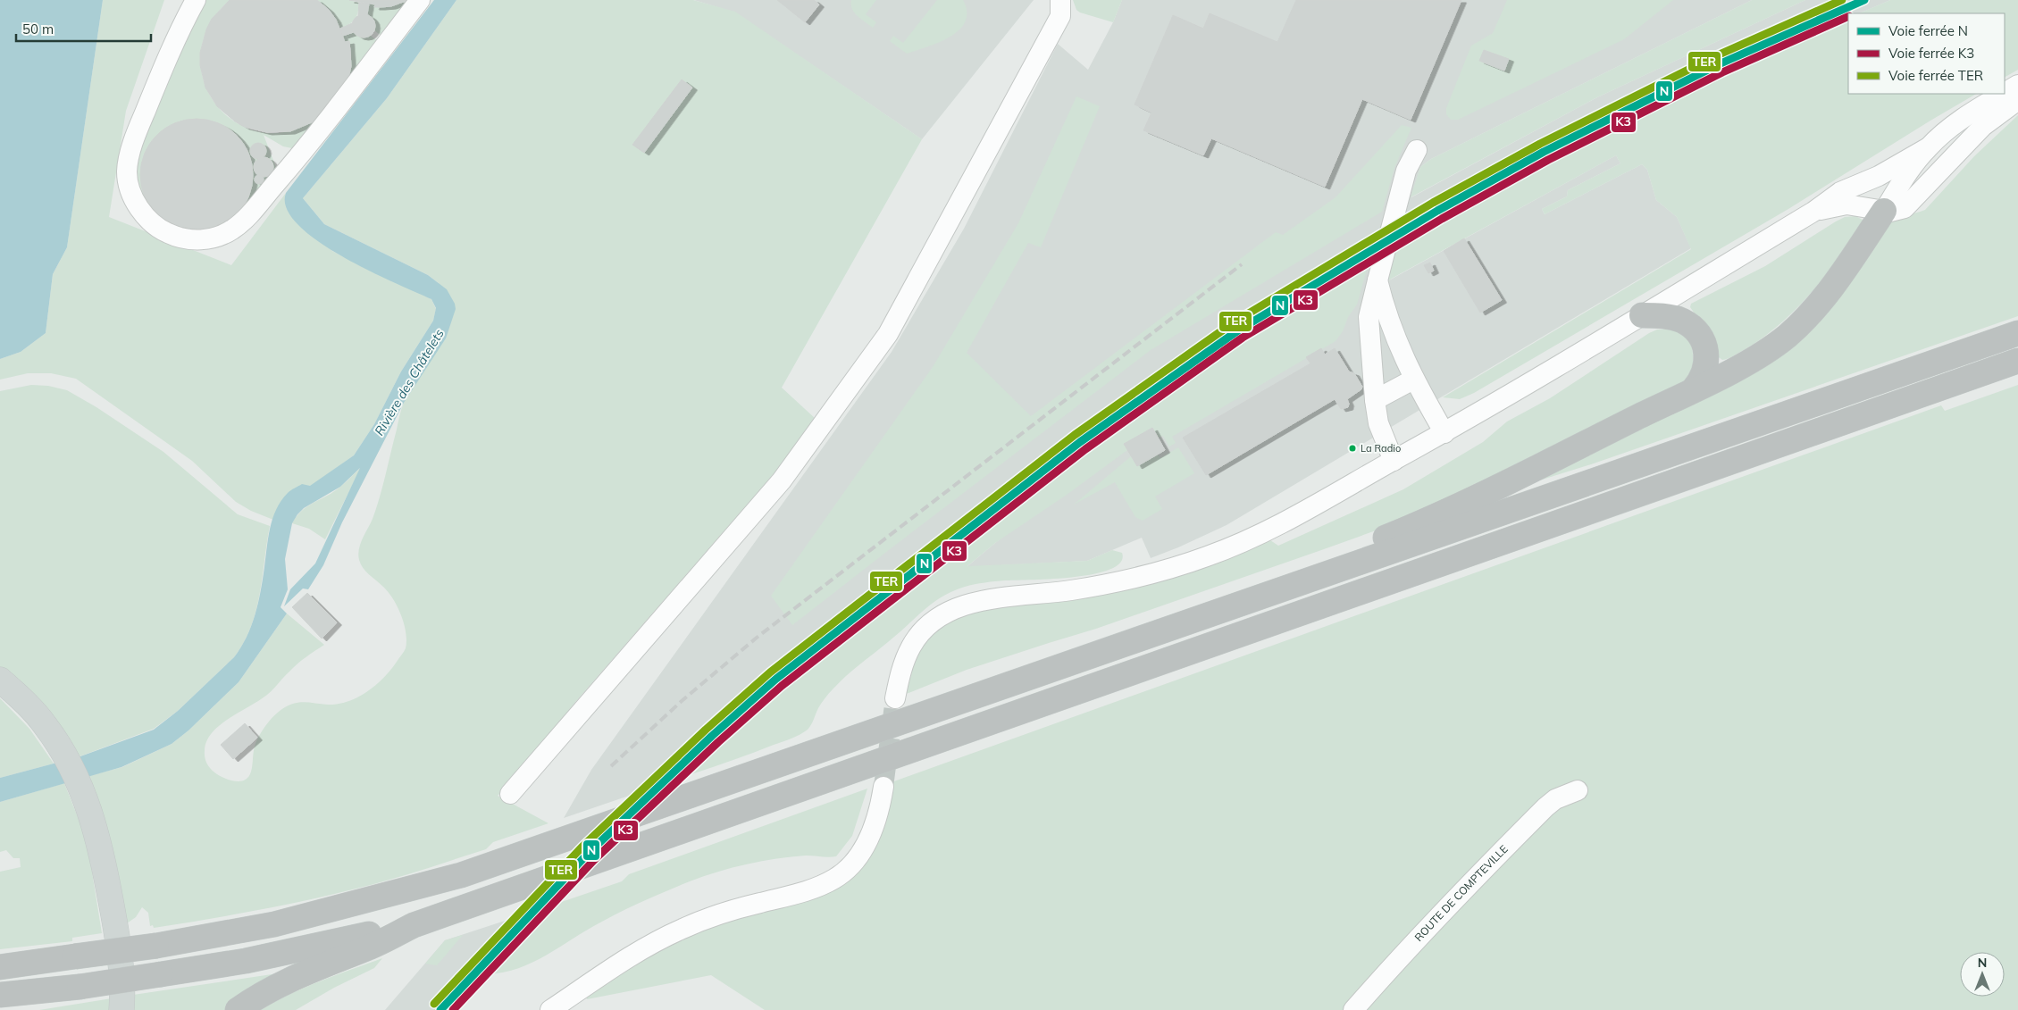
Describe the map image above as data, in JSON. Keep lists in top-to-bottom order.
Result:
{
  "streets": {
    "street": ["ROUTE DE COMPTEVILLE"]
  },
  "water": ["Rivière des Châtelets"],
  "places": ["La Radio"],
  "lines": ["rail line N", "rail line TER", "rail line K3"],
  "legend": ["Voie ferrée N", "Voie ferrée K3", "Voie ferrée TER"],
  "scale_bar": "50 m",
  "north": "top"
}
